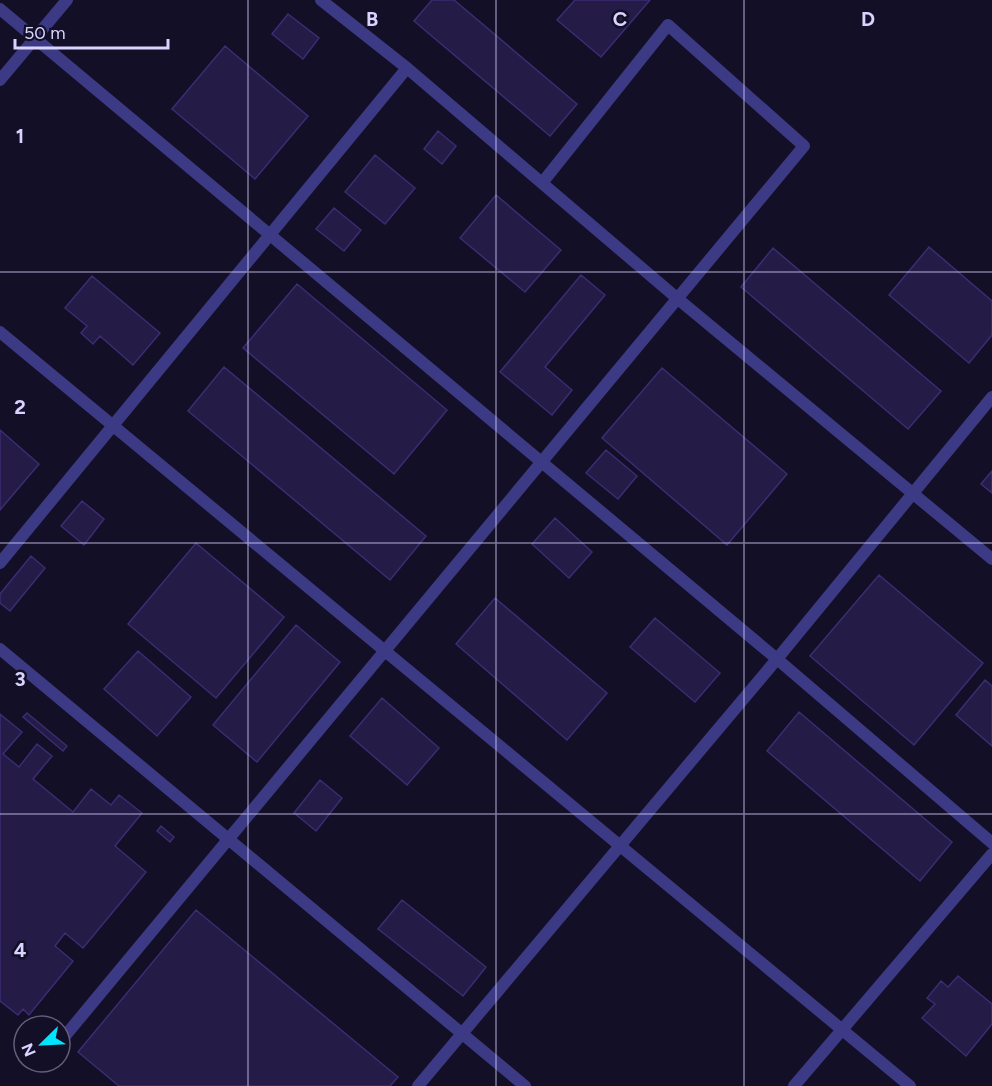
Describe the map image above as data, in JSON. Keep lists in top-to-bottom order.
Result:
{
  "scale_bar": "50 m",
  "north": "bottom left",
  "grid": {
    "columns": ["B", "C", "D"],
    "rows": [
      "1",
      "2",
      "3",
      "4"
    ]
  }
}
